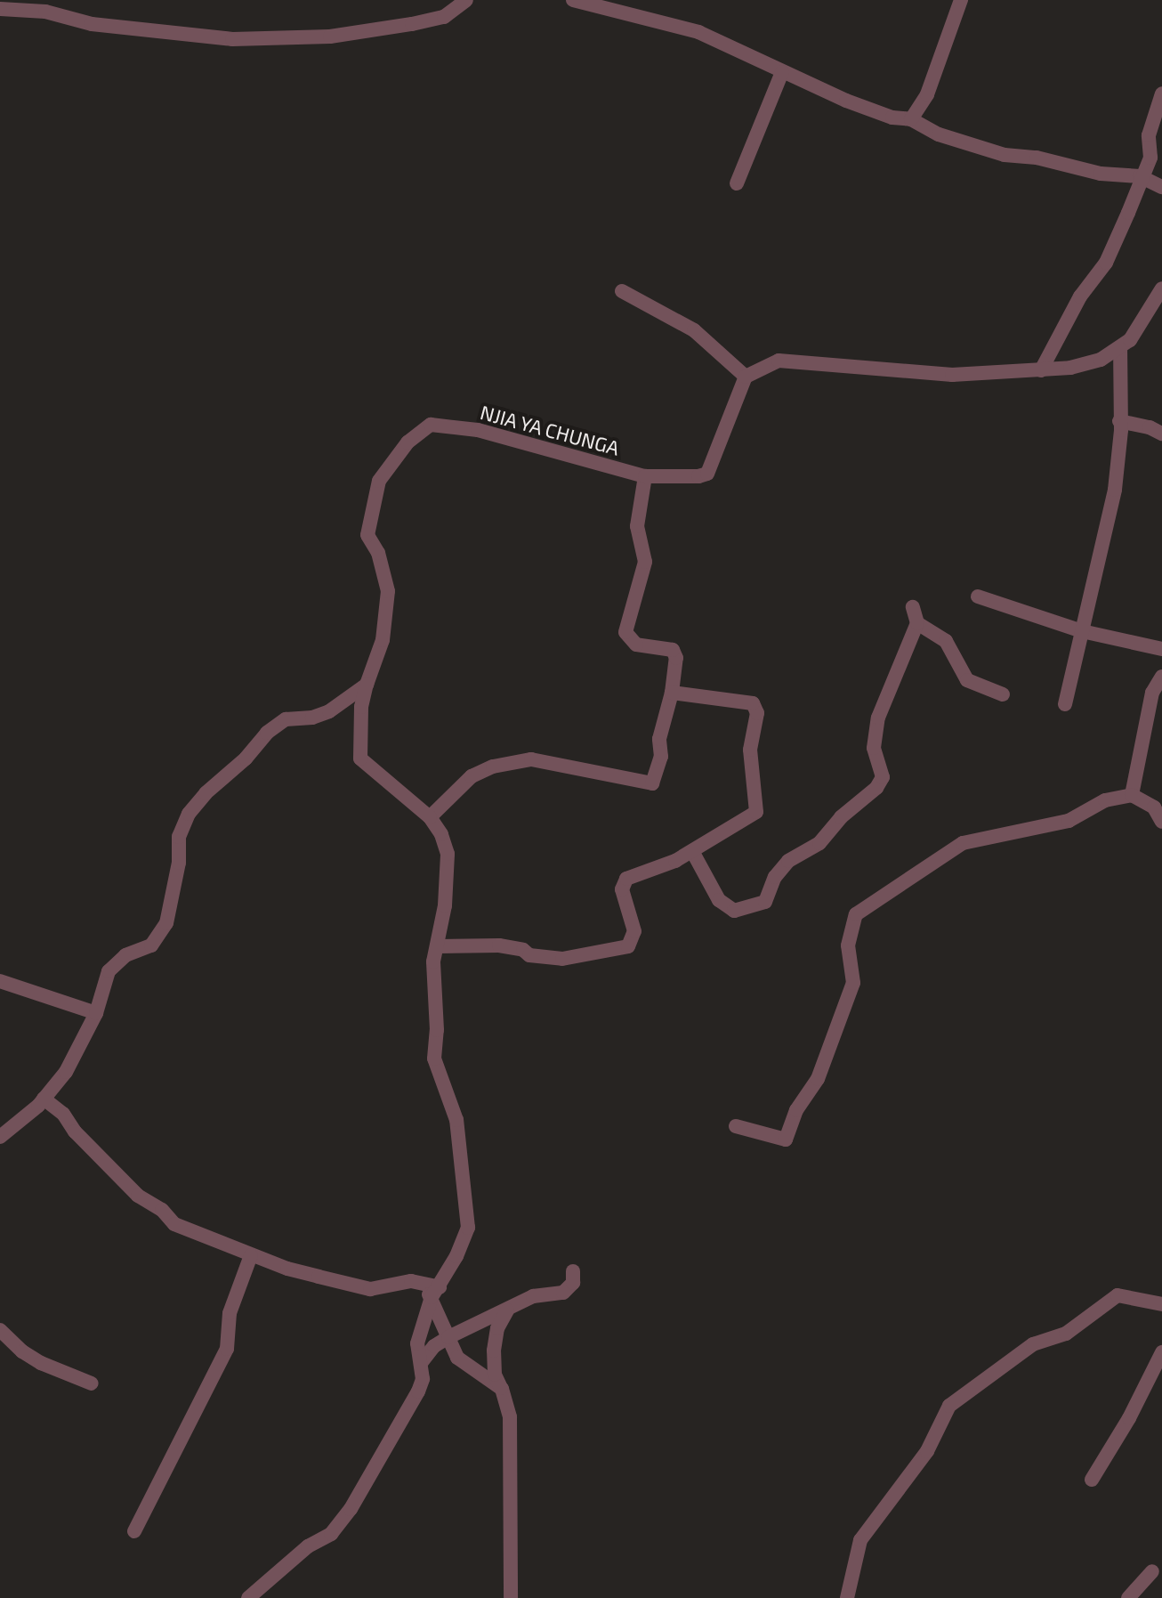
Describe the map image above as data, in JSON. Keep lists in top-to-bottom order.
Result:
{
  "streets": {
    "street": ["NJIA YA CHUNGA"]
  }
}
